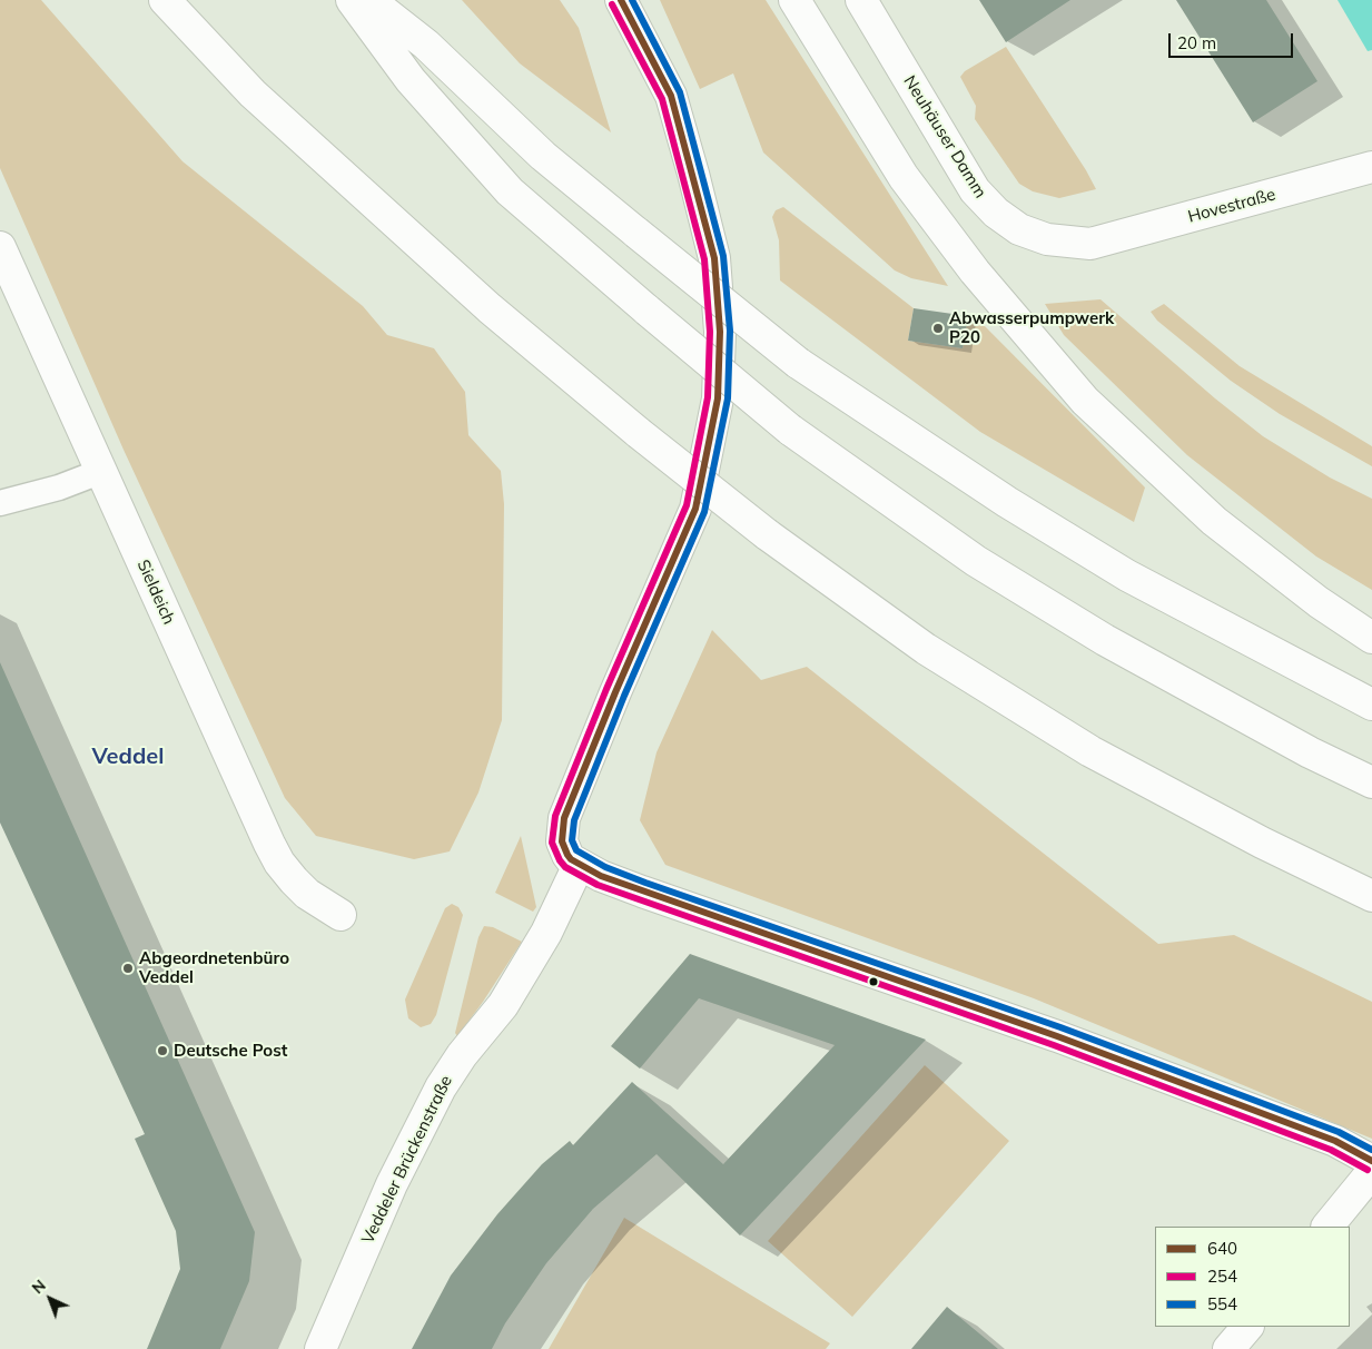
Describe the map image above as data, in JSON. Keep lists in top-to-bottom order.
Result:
{
  "streets": {
    "main road": [
      "Neuhäuser Damm",
      "Hovestraße",
      "Sieldeich",
      "Veddeler Brückenstraße"
    ]
  },
  "crossings": [
    ["Neuhäuser Damm", "Hovestraße"]
  ],
  "districts": ["Veddel"],
  "places": ["Abwasserpumpwerk P20", "Abgeordnetenbüro Veddel", "Deutsche Post"],
  "lines": ["transit line 640", "transit line 554", "transit line 254"],
  "legend": ["640", "254", "554"],
  "scale_bar": "20 m",
  "north": "top left"
}
